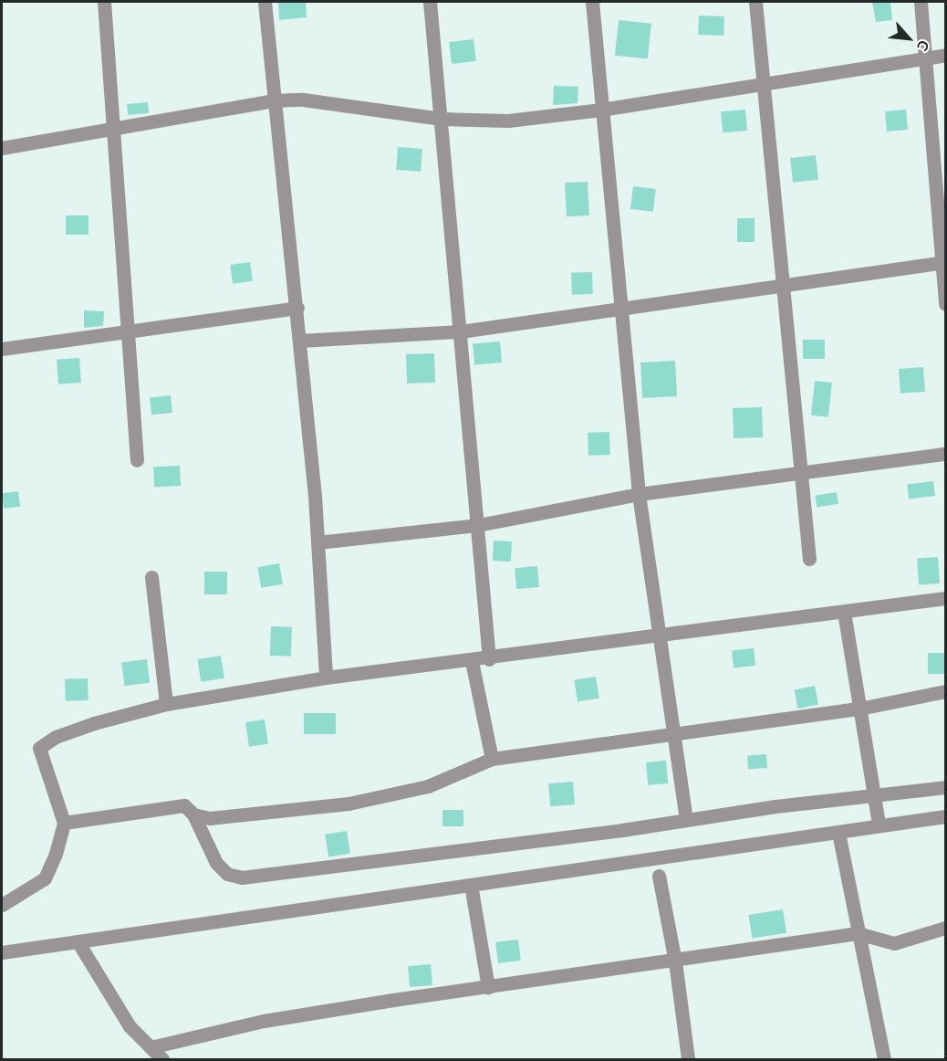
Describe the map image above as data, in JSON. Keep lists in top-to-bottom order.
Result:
{
  "north": "bottom right"
}
